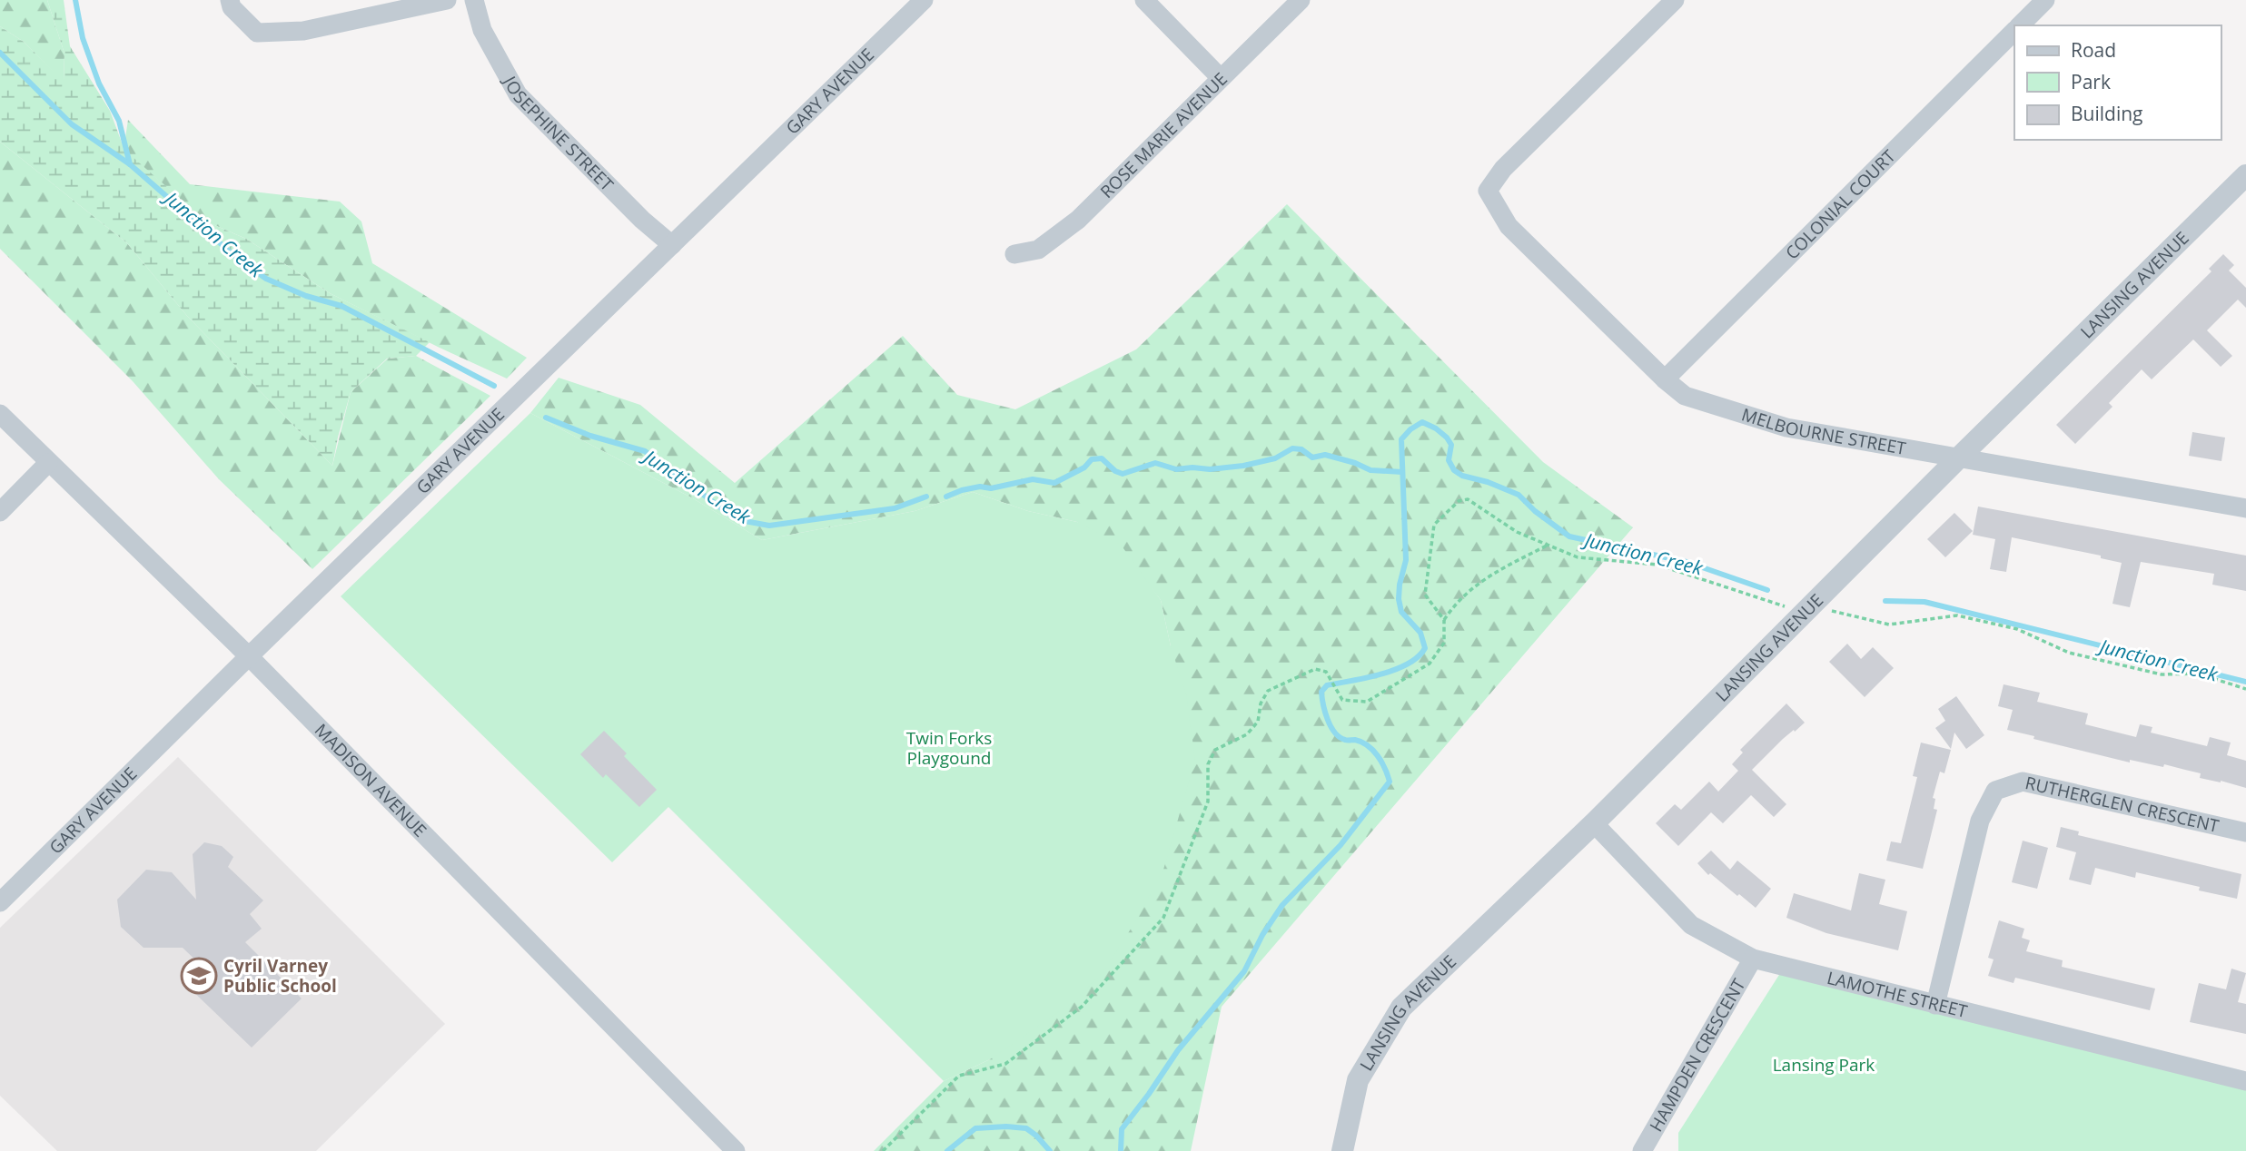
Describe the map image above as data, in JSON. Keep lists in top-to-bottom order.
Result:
{
  "streets": {
    "street": [
      "GARY AVENUE",
      "JOSEPHINE STREET",
      "ROSE MARIE AVENUE",
      "COLONIAL COURT",
      "LANSING AVENUE",
      "MELBOURNE STREET",
      "MADISON AVENUE",
      "RUTHERGLEN CRESCENT",
      "LAMOTHE STREET",
      "HAMPDEN CRESCENT"
    ]
  },
  "crossings": [
    ["GARY AVENUE", "JOSEPHINE STREET"],
    ["GARY AVENUE", "MADISON AVENUE"],
    ["COLONIAL COURT", "MELBOURNE STREET"],
    ["LANSING AVENUE", "MELBOURNE STREET"],
    ["LANSING AVENUE", "LAMOTHE STREET"],
    ["RUTHERGLEN CRESCENT", "LAMOTHE STREET"],
    ["LAMOTHE STREET", "HAMPDEN CRESCENT"]
  ],
  "water": ["Junction Creek"],
  "parks": ["Twin Forks Playgound", "Lansing Park"],
  "places": {
    "school or university": ["Cyril Varney Public School"]
  },
  "legend": ["Road", "Park", "Building"]
}
